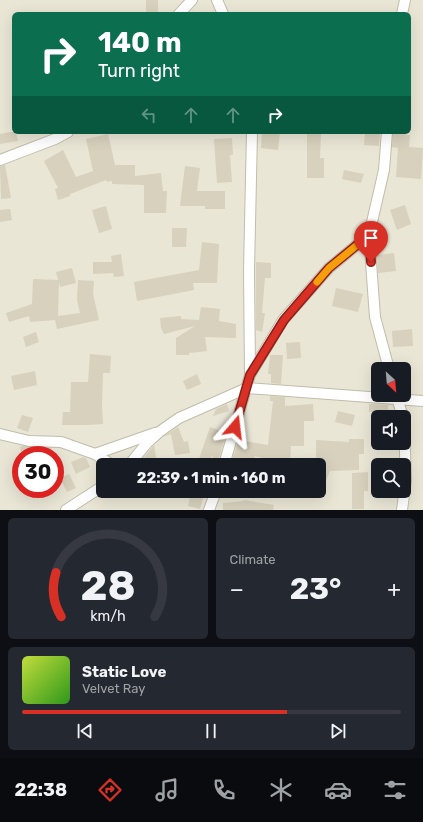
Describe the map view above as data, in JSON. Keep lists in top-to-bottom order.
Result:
{
  "north": "bottom right",
  "page": {
    "turn": ["140 m", "Turn right"],
    "limit": "30",
    "trip": "22:39 · 1 min · 160 m",
    "tile": "Climate",
    "heat": ["−", "23°", "+"],
    "song": ["Static Love", "Velvet Ray"],
    "tabs": "22:38",
    "gauge": ["28", "km/h"]
  }
}
